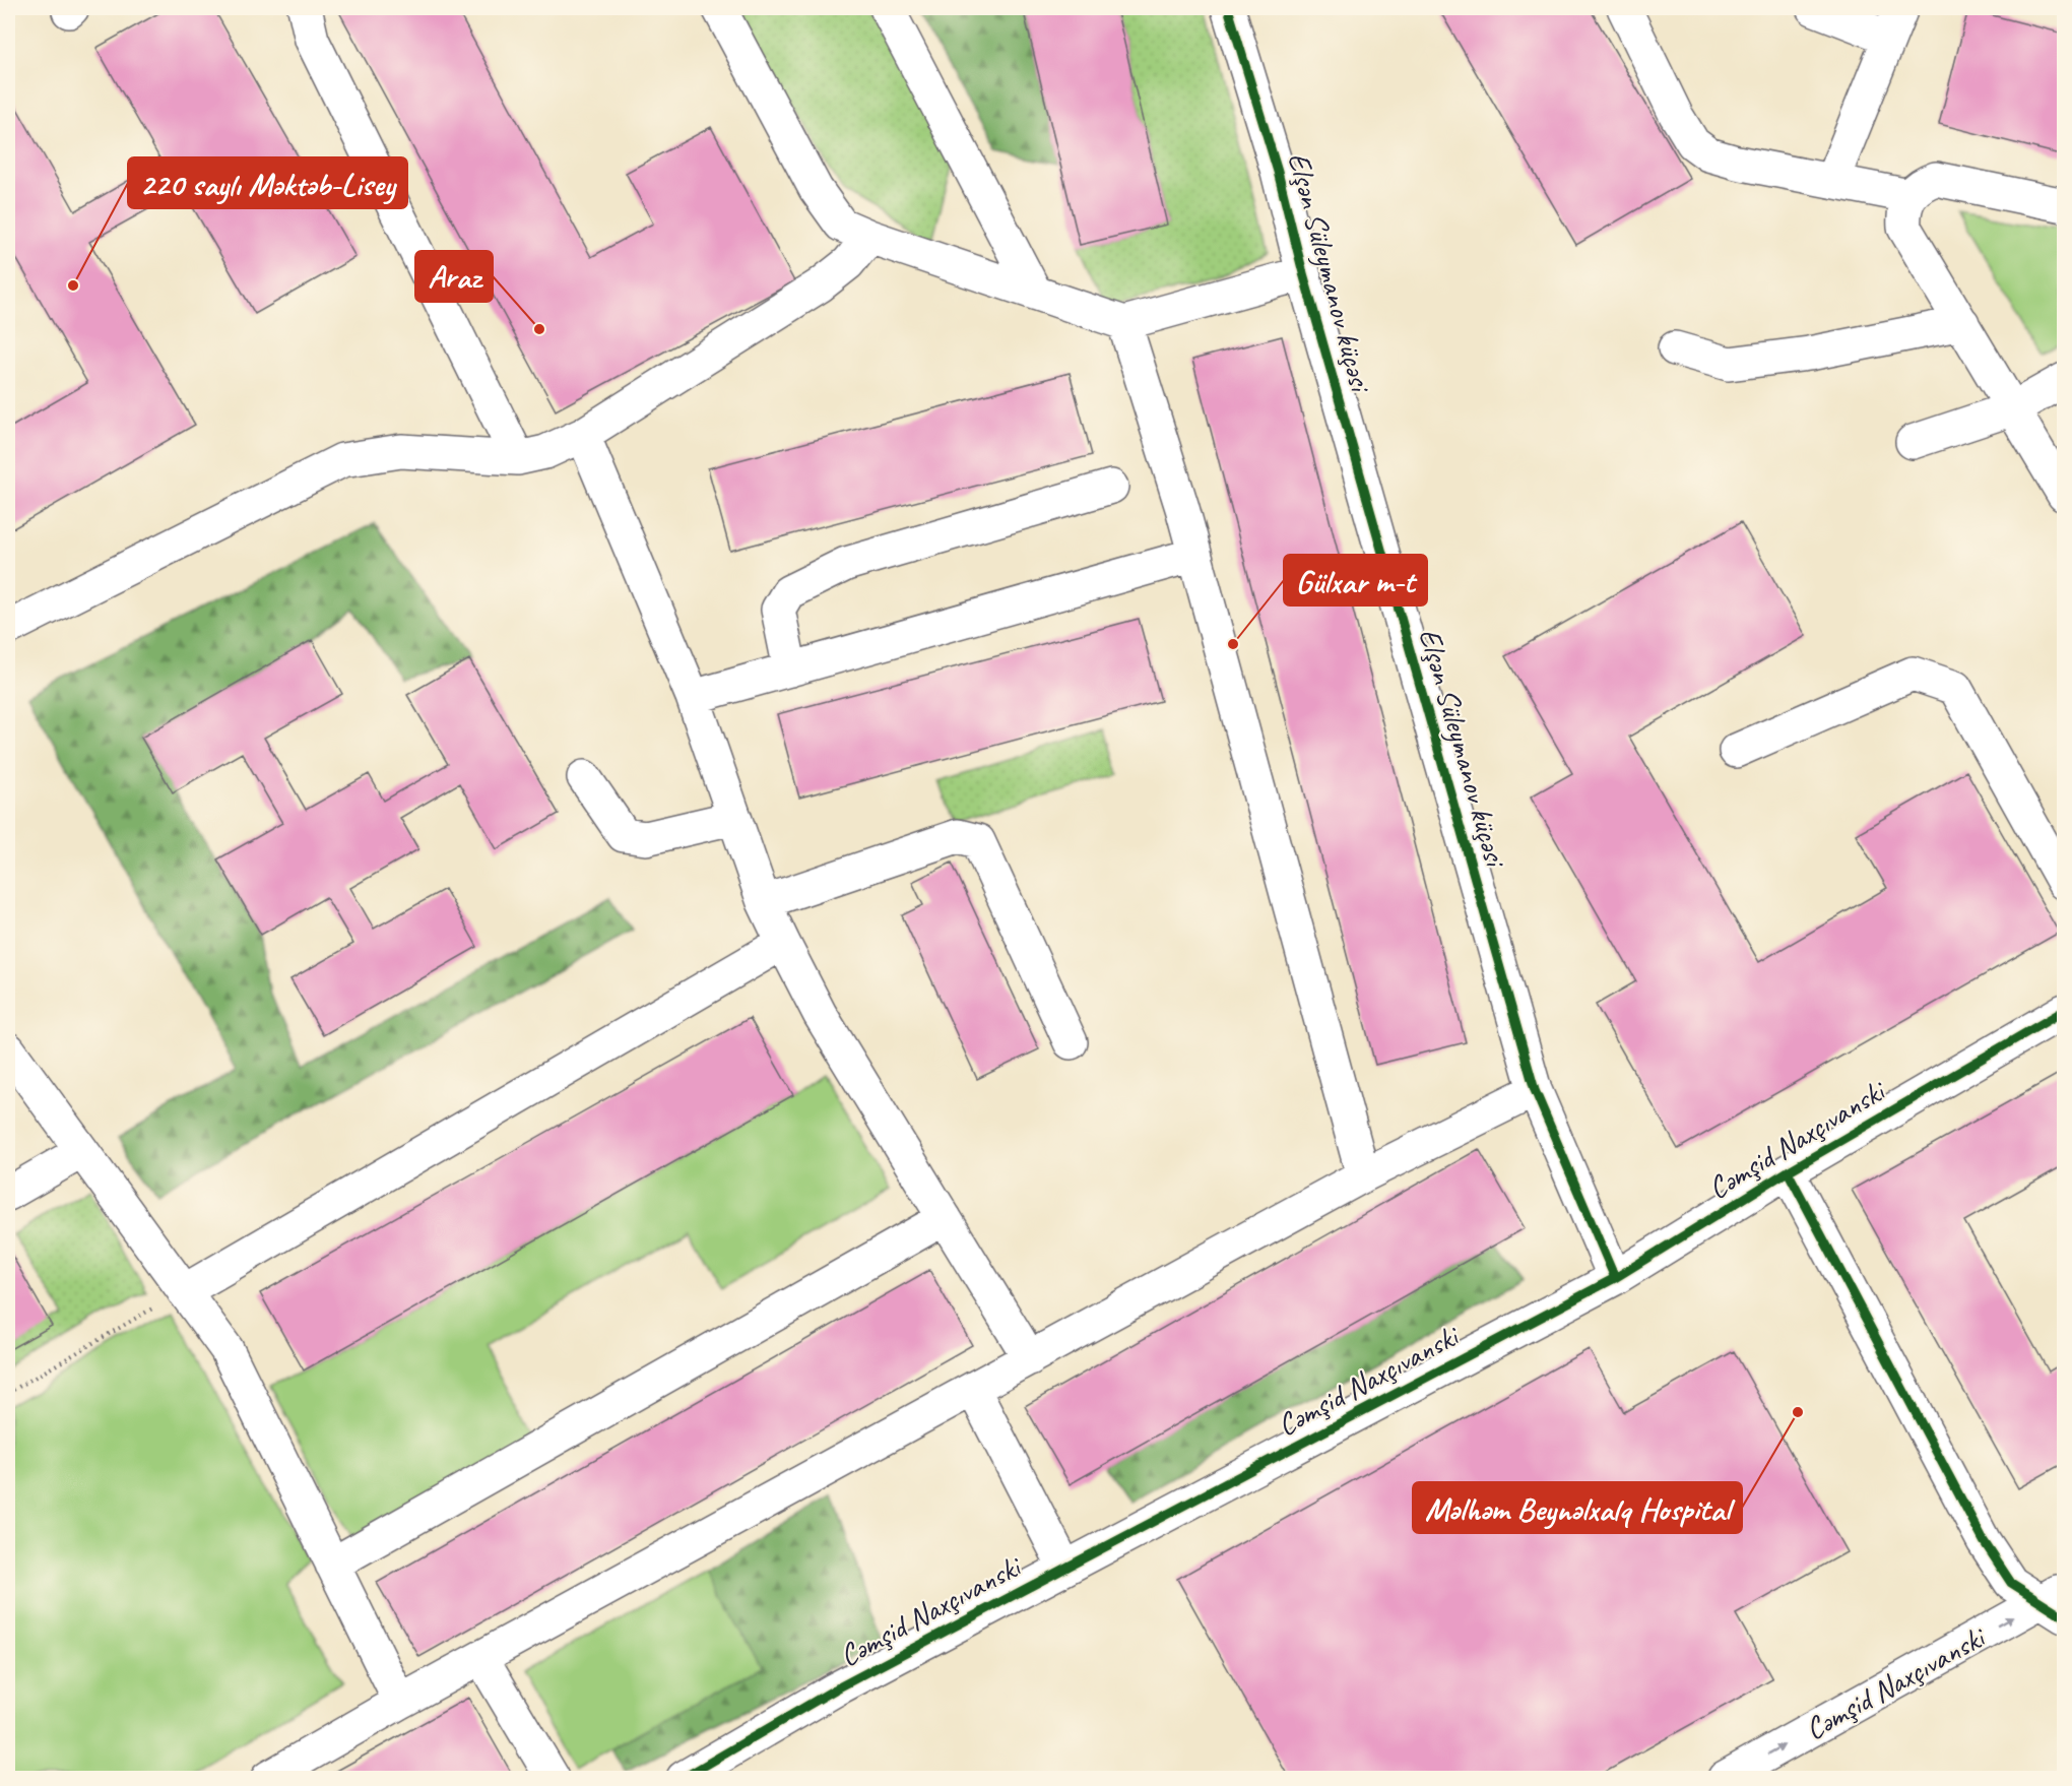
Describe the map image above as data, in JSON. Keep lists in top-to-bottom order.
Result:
{
  "streets": {
    "street": ["Elşən Süleymanov küçəsi", "Cəmşid Naxçıvanski"]
  },
  "crossings": [
    ["Elşən Süleymanov küçəsi", "Cəmşid Naxçıvanski"]
  ],
  "places": [
    "220 saylı Məktəb-Lisey",
    "Araz",
    "Gülxar m-t",
    "Məlhəm Beynəlxalq Hospital"
  ]
}
